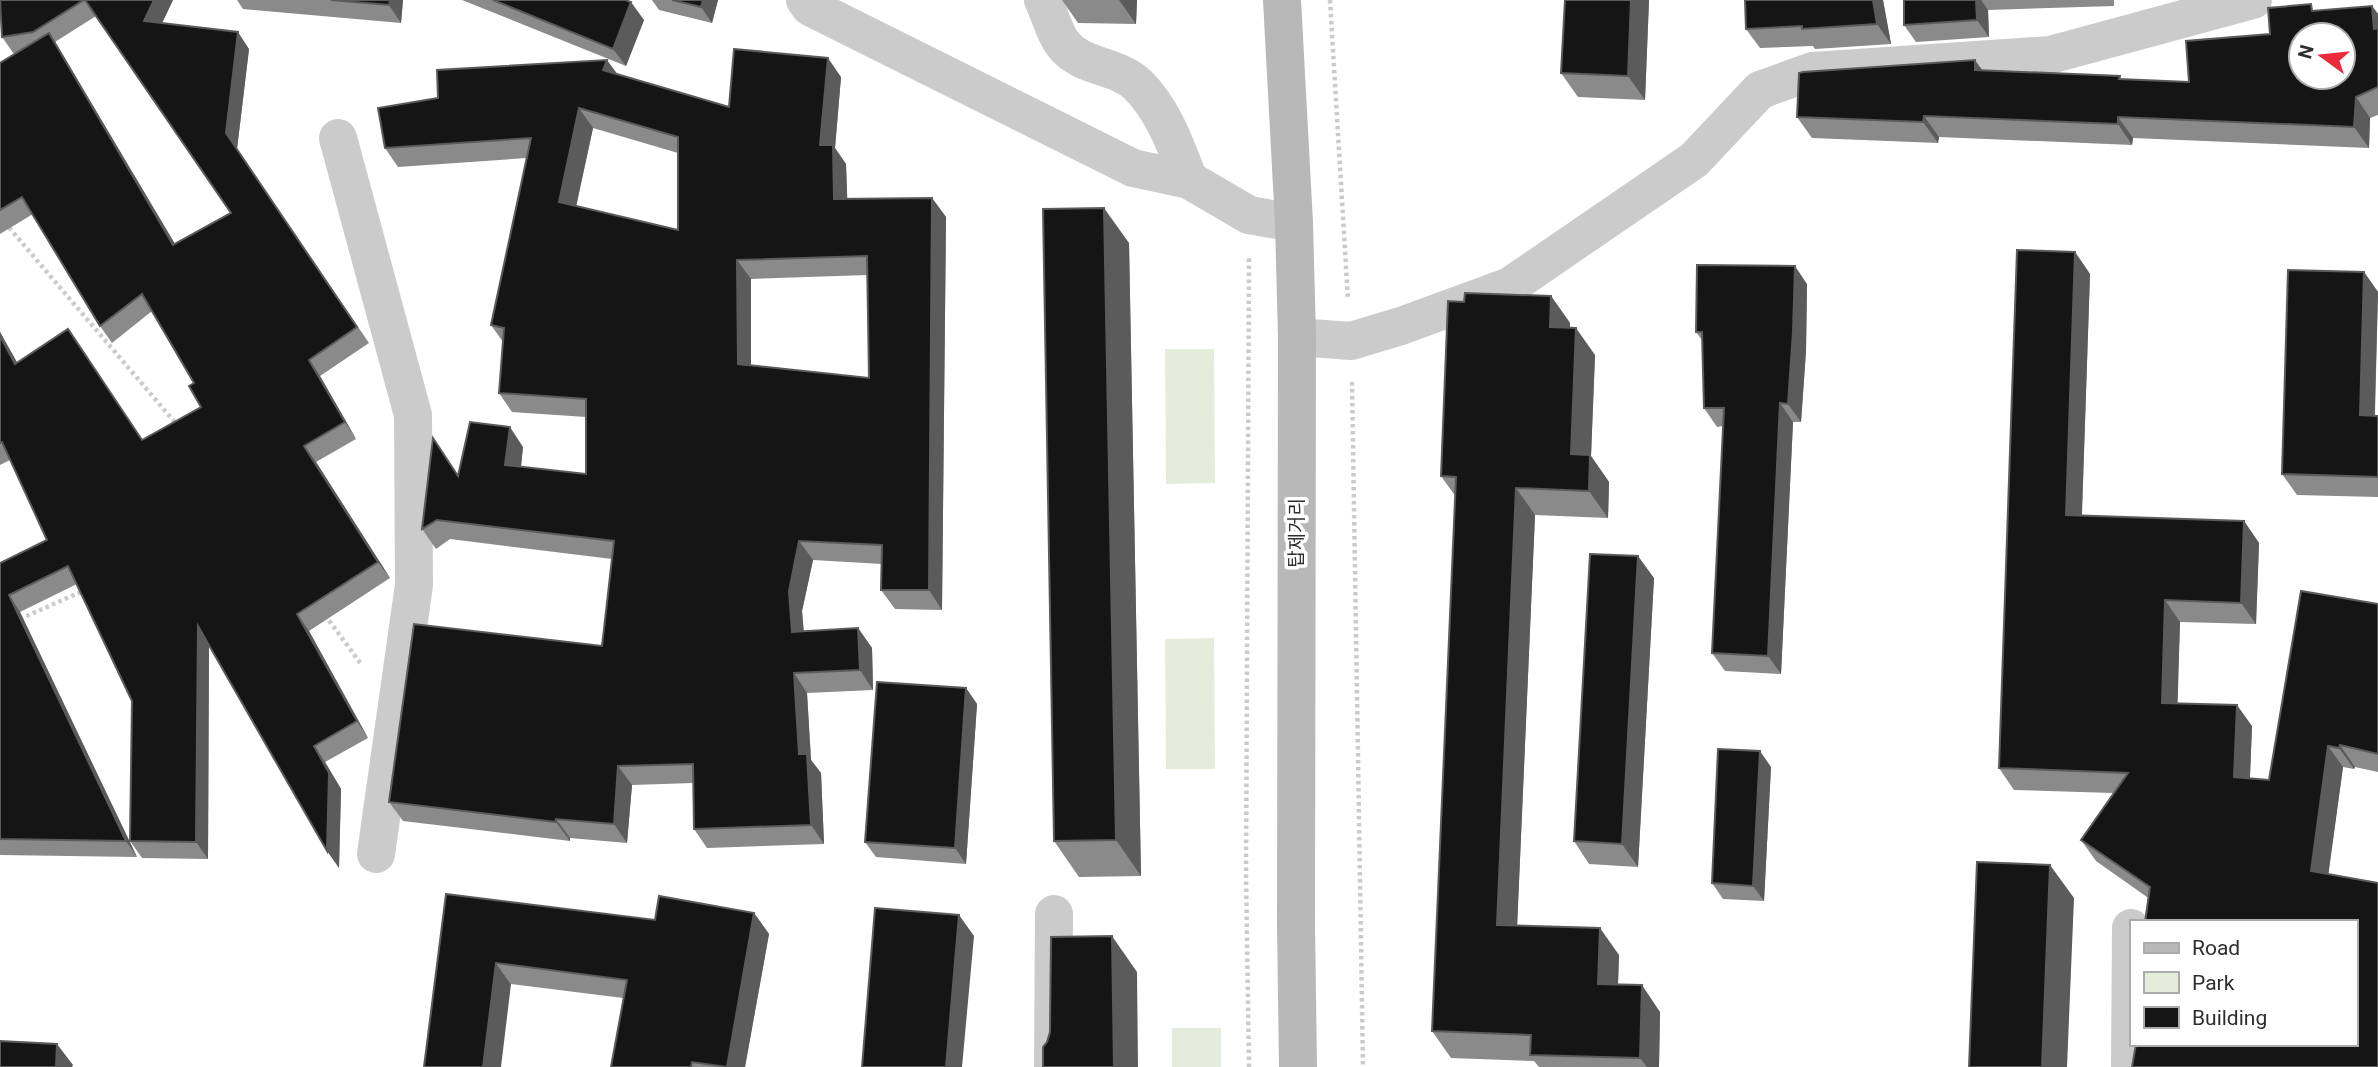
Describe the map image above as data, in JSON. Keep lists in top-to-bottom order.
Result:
{
  "streets": {
    "main road": ["탑제거리"]
  },
  "legend": ["Road", "Park", "Building"],
  "north": "left"
}
